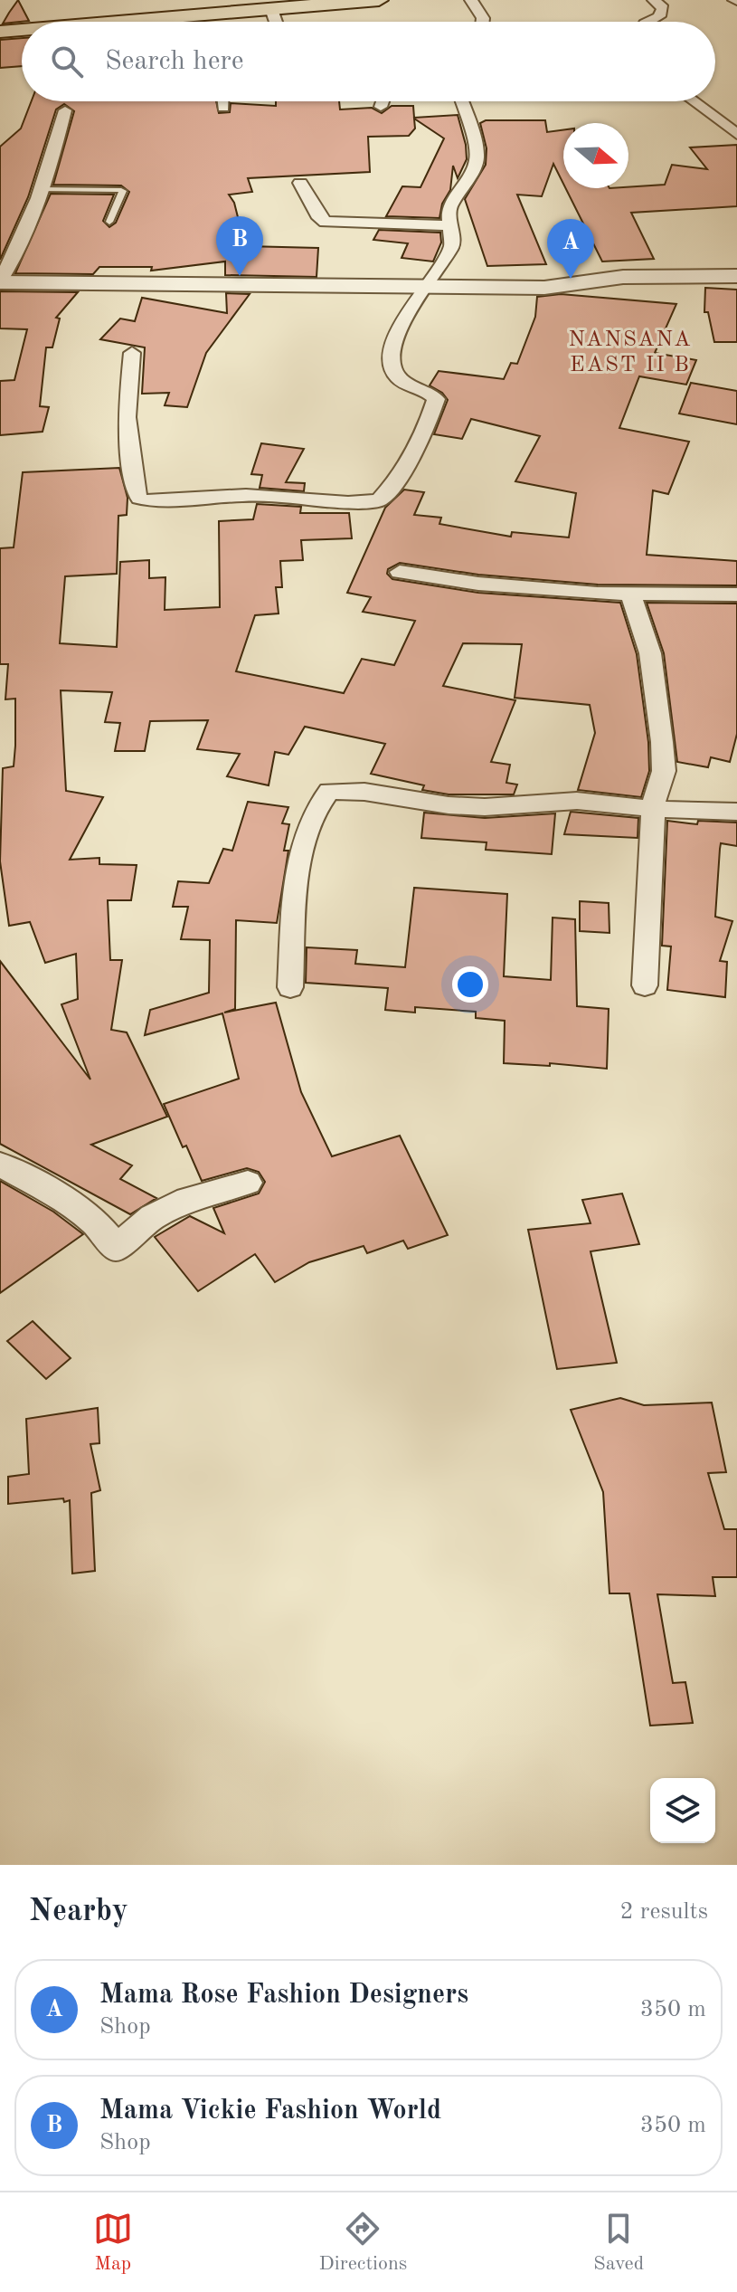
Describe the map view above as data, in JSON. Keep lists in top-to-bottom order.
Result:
{
  "districts": ["NANSANA EAST II B"],
  "north": "right",
  "page": {
    "search": "Search here",
    "pins": ["B", "A"],
    "heading": ["Nearby", "2 results"],
    "list": [
      {
        "mark": "A",
        "name": "Mama Rose Fashion Designers",
        "note": "Shop",
        "value": "350 m"
      },
      {
        "mark": "B",
        "name": "Mama Vickie Fashion World",
        "note": "Shop",
        "value": "350 m"
      }
    ],
    "nav": ["Map", "Directions", "Saved"]
  }
}
